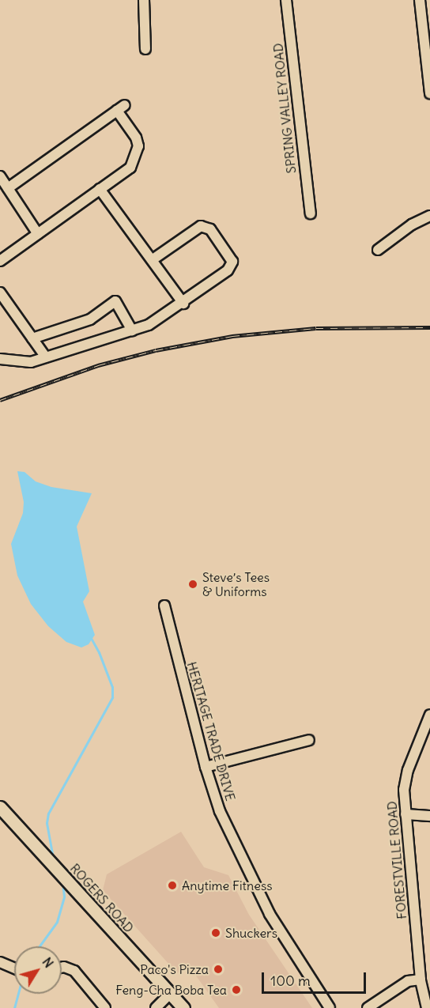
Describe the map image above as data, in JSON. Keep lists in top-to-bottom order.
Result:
{
  "streets": {
    "main road": ["ROGERS ROAD"],
    "street": ["SPRING VALLEY ROAD", "HERITAGE TRADE DRIVE", "FORESTVILLE ROAD"]
  },
  "places": [
    "Steve’s Tees & Uniforms",
    "Anytime Fitness",
    "Shuckers",
    "Paco's Pizza",
    "Feng-Cha Boba Tea"
  ],
  "scale_bar": "100 m",
  "north": "top right"
}
